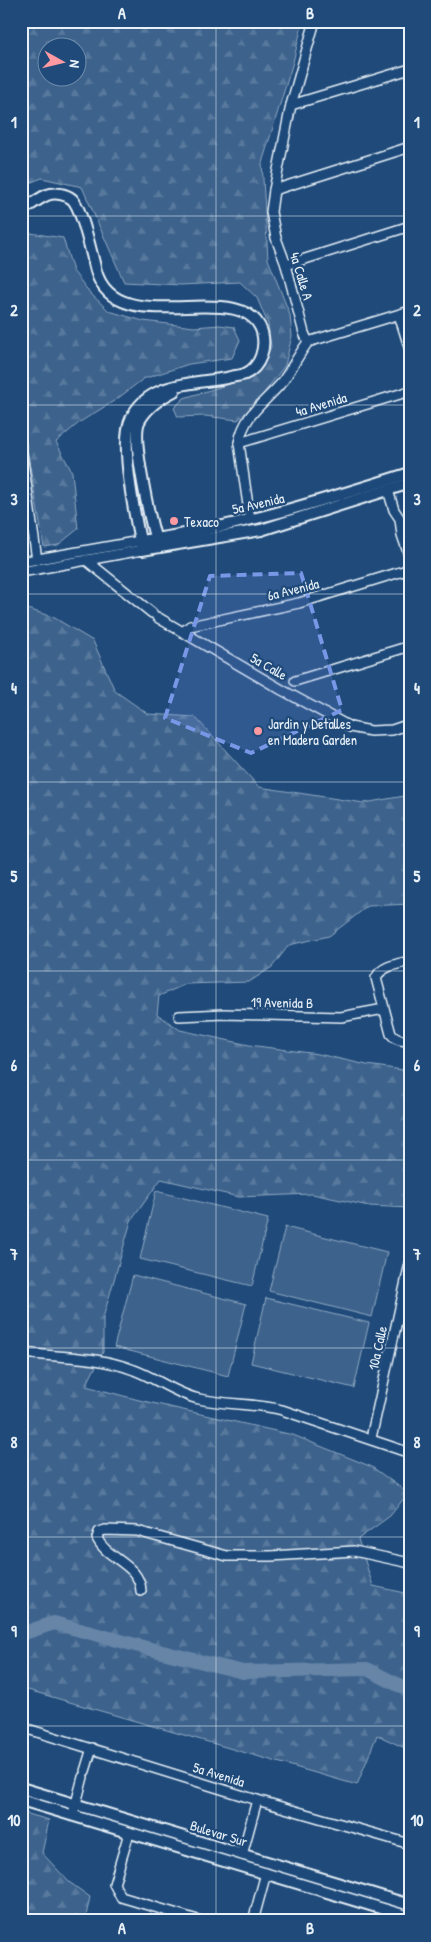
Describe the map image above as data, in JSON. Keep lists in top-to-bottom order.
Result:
{
  "streets": {
    "main road": ["5a Avenida", "Bulevar Sur"],
    "street": [
      "4a Calle A",
      "4a Avenida",
      "6a Avenida",
      "5a Calle",
      "19 Avenida B",
      "10a Calle"
    ]
  },
  "crossings": [
    ["5a Avenida", "5a Calle"],
    ["6a Avenida", "5a Calle"]
  ],
  "places": ["Texaco", "Jardin y Detalles en Madera Garden"],
  "north": "right",
  "grid": {
    "columns": ["A", "B"],
    "rows": [
      "1",
      "2",
      "3",
      "4",
      "5",
      "6",
      "7",
      "8",
      "9",
      "10"
    ]
  }
}
